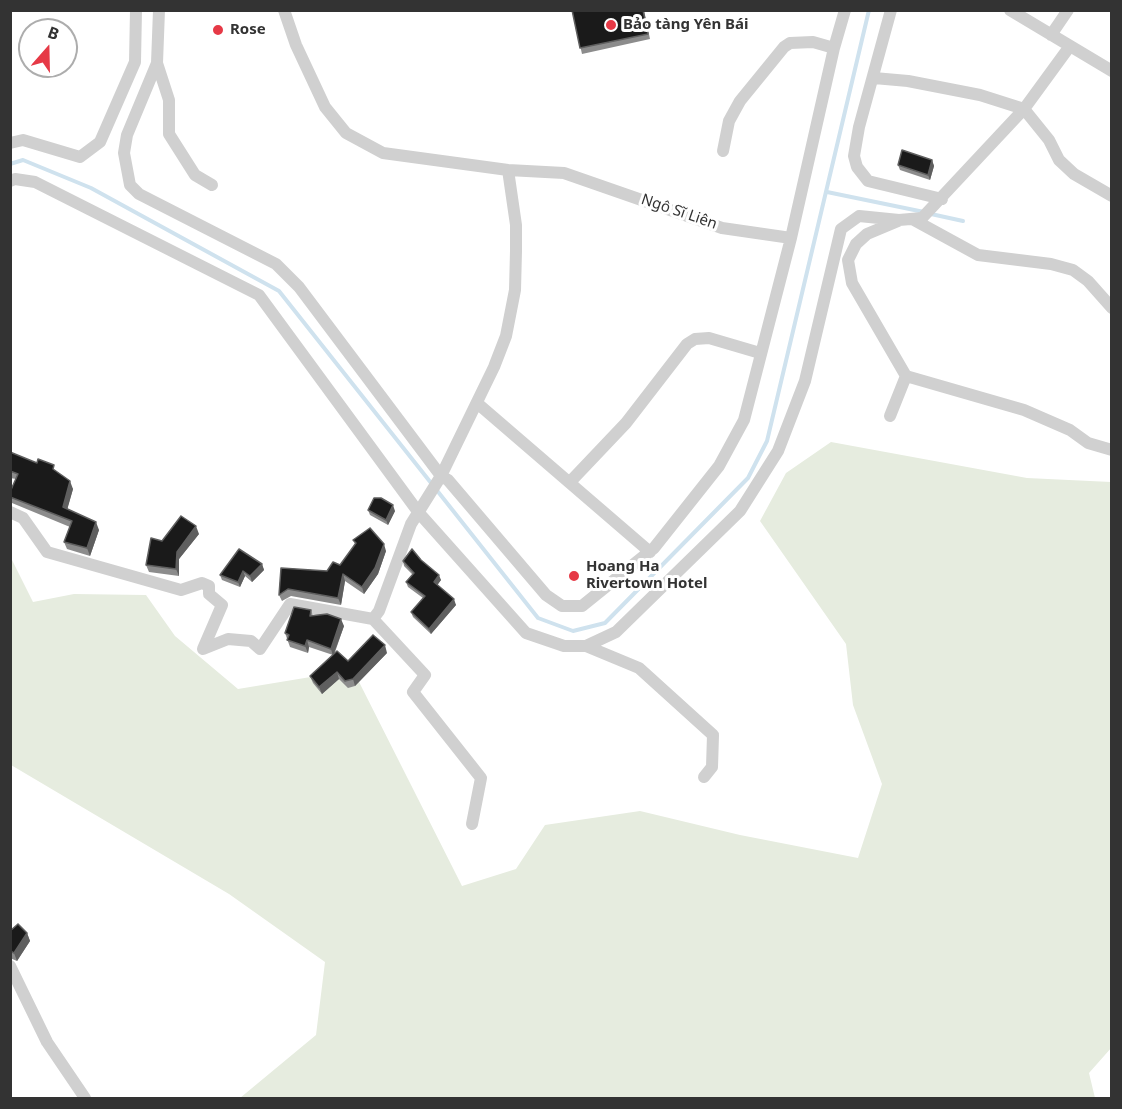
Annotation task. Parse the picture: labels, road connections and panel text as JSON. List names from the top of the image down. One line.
{"streets":{"street":["Ngô Sĩ Liên"]},"places":["Bảo tàng Yên Bái","Rose","Hoang Ha Rivertown Hotel"],"north":"top"}
